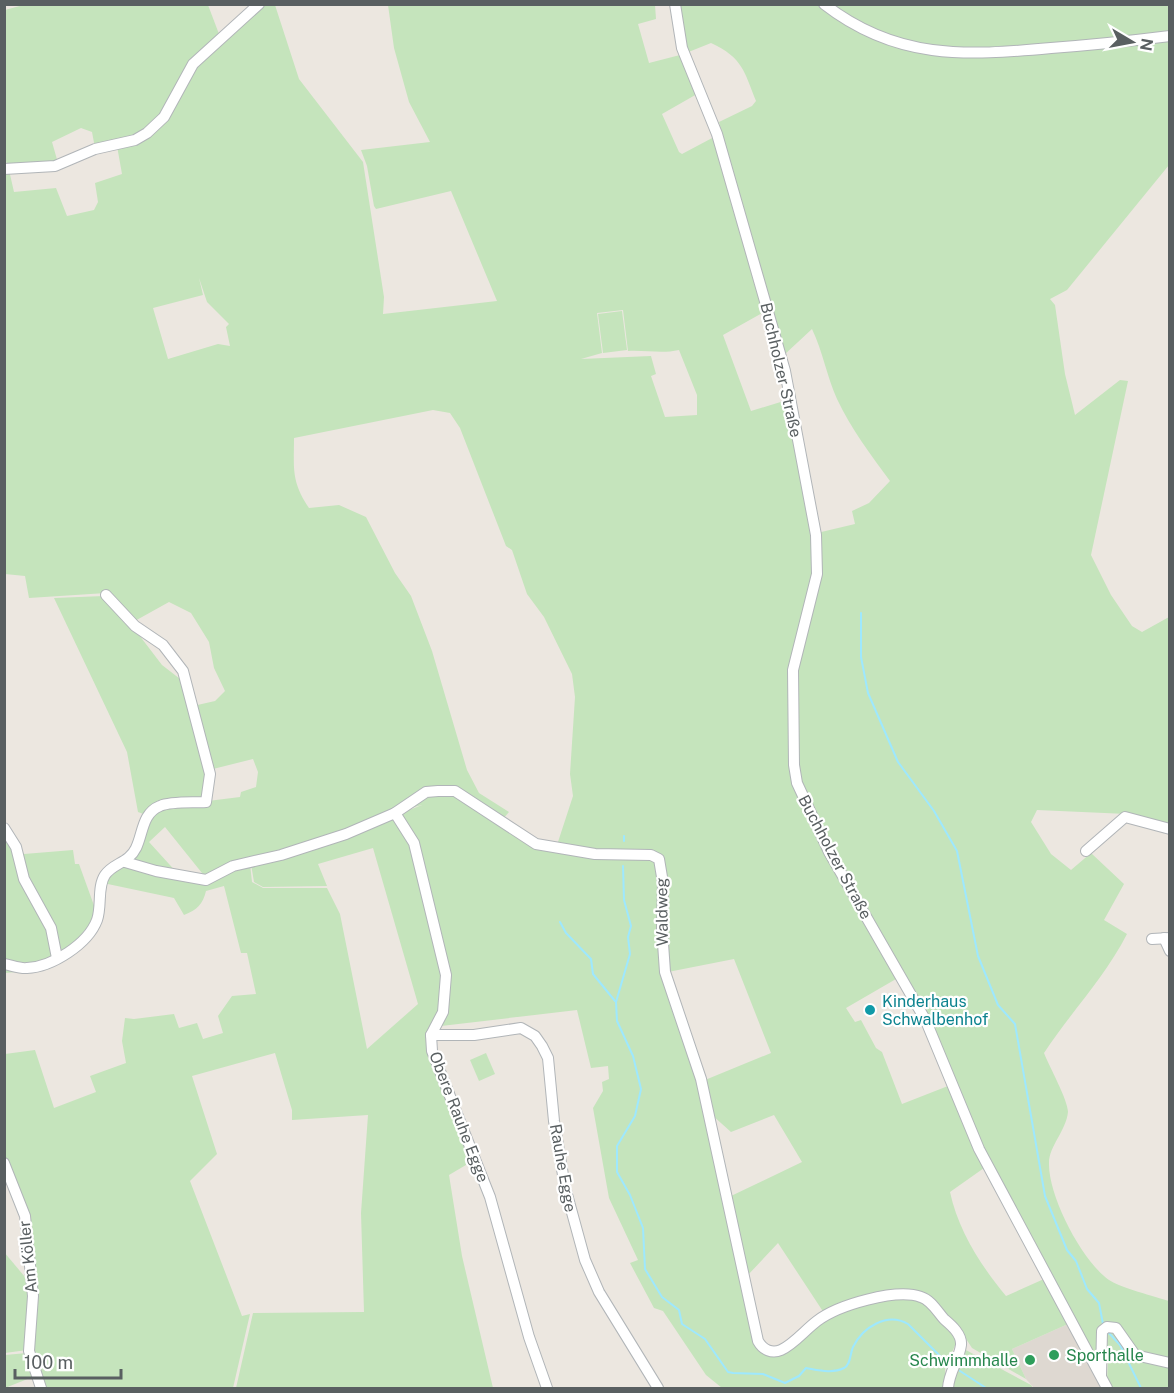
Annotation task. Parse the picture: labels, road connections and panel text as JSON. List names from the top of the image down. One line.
{"streets":{"street":["Buchholzer Straße","Waldweg","Obere Rauhe Egge","Rauhe Egge","Am Köller"]},"crossings":[["Waldweg","Obere Rauhe Egge"],["Obere Rauhe Egge","Rauhe Egge"]],"places":["Kinderhaus Schwalbenhof","Sporthalle","Schwimmhalle"],"scale_bar":"100 m","north":"right"}
